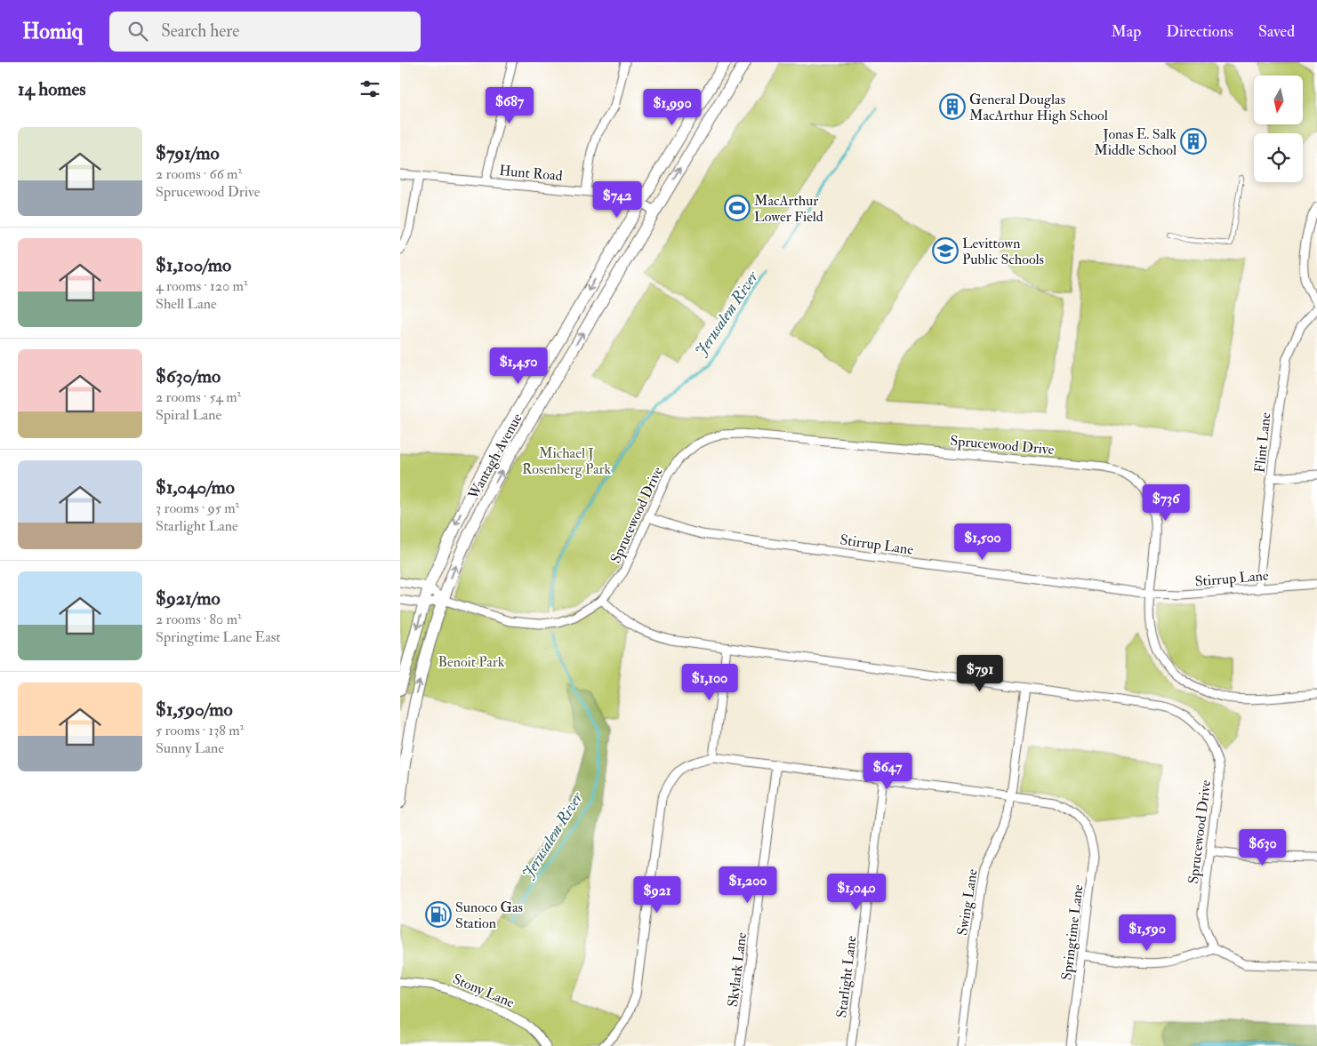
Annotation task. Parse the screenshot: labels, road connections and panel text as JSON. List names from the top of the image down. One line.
{"streets":{"main road":["Wantagh Avenue"],"street":["Hunt Road","Flint Lane","Sprucewood Drive","Stirrup Lane","Swing Lane","Springtime Lane","Skylark Lane","Starlight Lane","Stony Lane"]},"crossings":[["Hunt Road","Wantagh Avenue"],["Flint Lane","Stirrup Lane"],["Sprucewood Drive","Wantagh Avenue"],["Sprucewood Drive","Stirrup Lane"],["Sprucewood Drive","Swing Lane"],["Swing Lane","Springtime Lane"],["Springtime Lane","Skylark Lane"],["Springtime Lane","Starlight Lane"]],"water":["Jerusalem River"],"parks":["Michael J Rosenberg Park","Benoit Park"],"places":{"building":["General Douglas MacArthur High School","Jonas E. Salk Middle School"],"sports":["MacArthur Lower Field"],"school or university":["Levittown Public Schools"],"fuel station":["Sunoco Gas Station"]},"north":"bottom","page":{"header":"Homiq","search":"Search here","nav":["Map","Directions","Saved"],"heading":"14 homes","price":["$687","$1,990","$742","$1,450","$736","$1,500","$791","$1,100","$647","$630","$1,200","$1,040","$921","$1,590"],"list":[{"name":"$791/mo","note":"2 rooms · 66 m² · Sprucewood Drive"},{"name":"$1,100/mo","note":"4 rooms · 120 m² · Shell Lane"},{"name":"$630/mo","note":"2 rooms · 54 m² · Spiral Lane"},{"name":"$1,040/mo","note":"3 rooms · 95 m² · Starlight Lane"},{"name":"$921/mo","note":"2 rooms · 80 m² · Springtime Lane East"},{"name":"$1,590/mo","note":"5 rooms · 138 m² · Sunny Lane"}]}}
